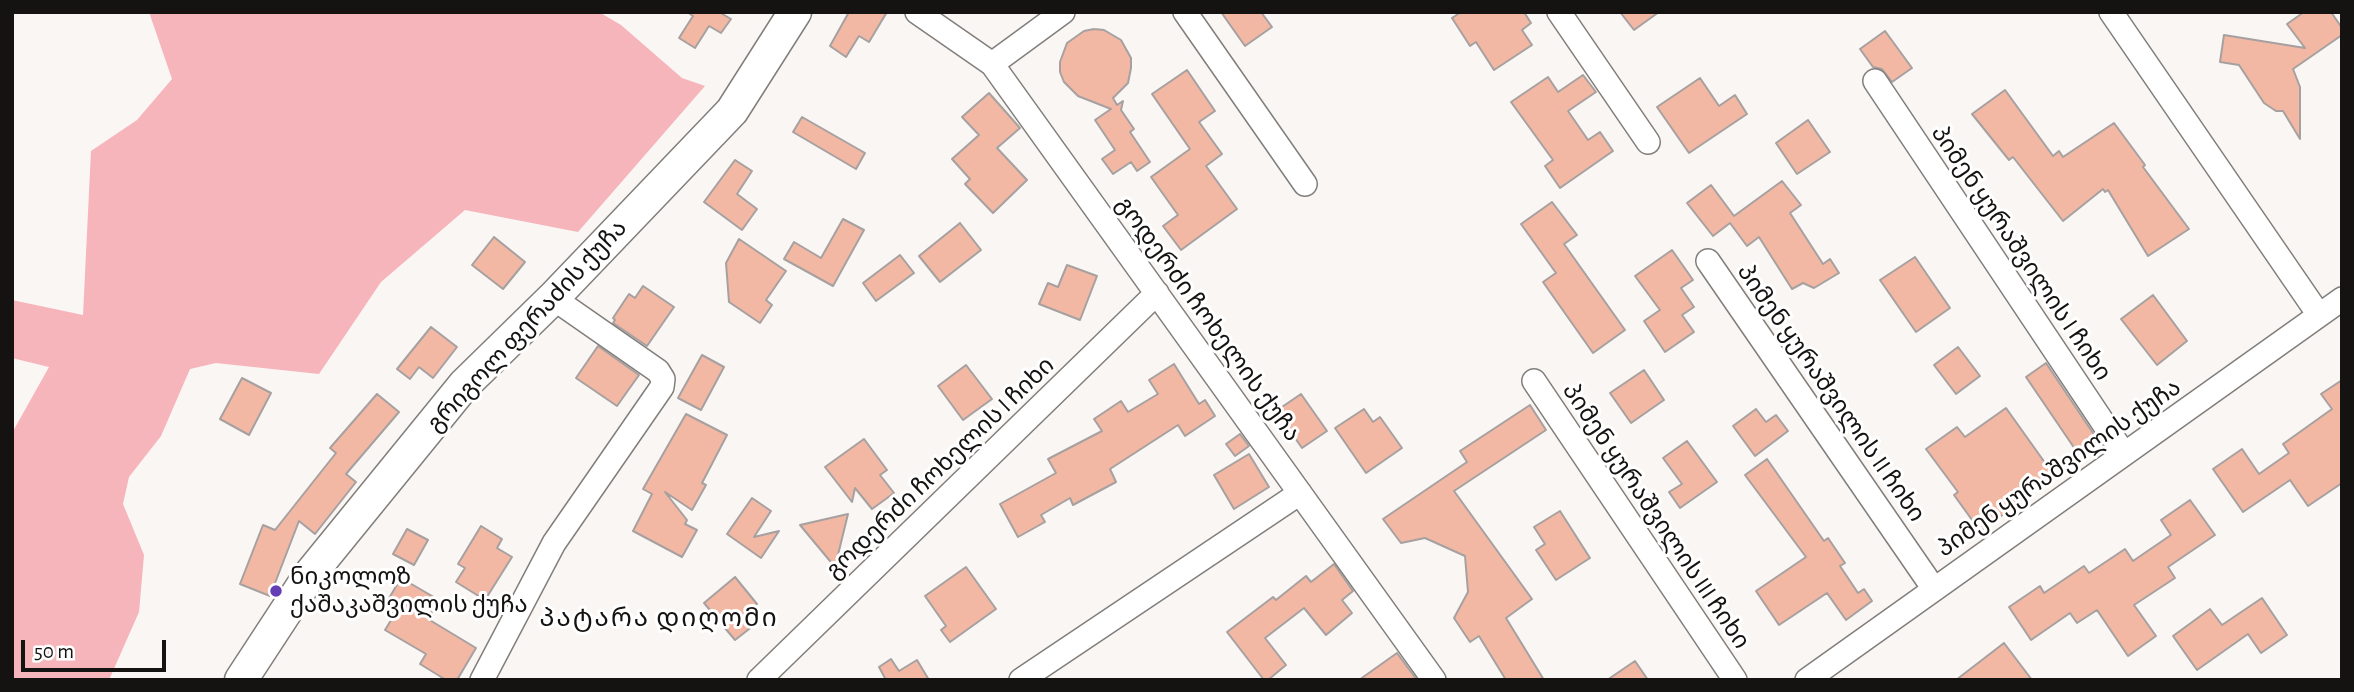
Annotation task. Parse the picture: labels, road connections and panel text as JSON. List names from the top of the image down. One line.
{"streets":{"street":["პიმენ ყურაშვილის I ჩიხი","გოდერძი ჩოხელის ქუჩა","გრიგოლ ფერაძის ქუჩა","პიმენ ყურაშვილის II ჩიხი","გოდერძი ჩოხელის I ჩიხი","პიმენ ყურაშვილის ქუჩა","პიმენ ყურაშვილის III ჩიხი"]},"crossings":[["პიმენ ყურაშვილის I ჩიხი","პიმენ ყურაშვილის ქუჩა"],["გოდერძი ჩოხელის ქუჩა","გოდერძი ჩოხელის I ჩიხი"],["პიმენ ყურაშვილის II ჩიხი","პიმენ ყურაშვილის ქუჩა"]],"districts":["პატარა დიღომი"],"places":["ნიკოლოზ ქაშაკაშვილის ქუჩა"],"scale_bar":"50 m"}
